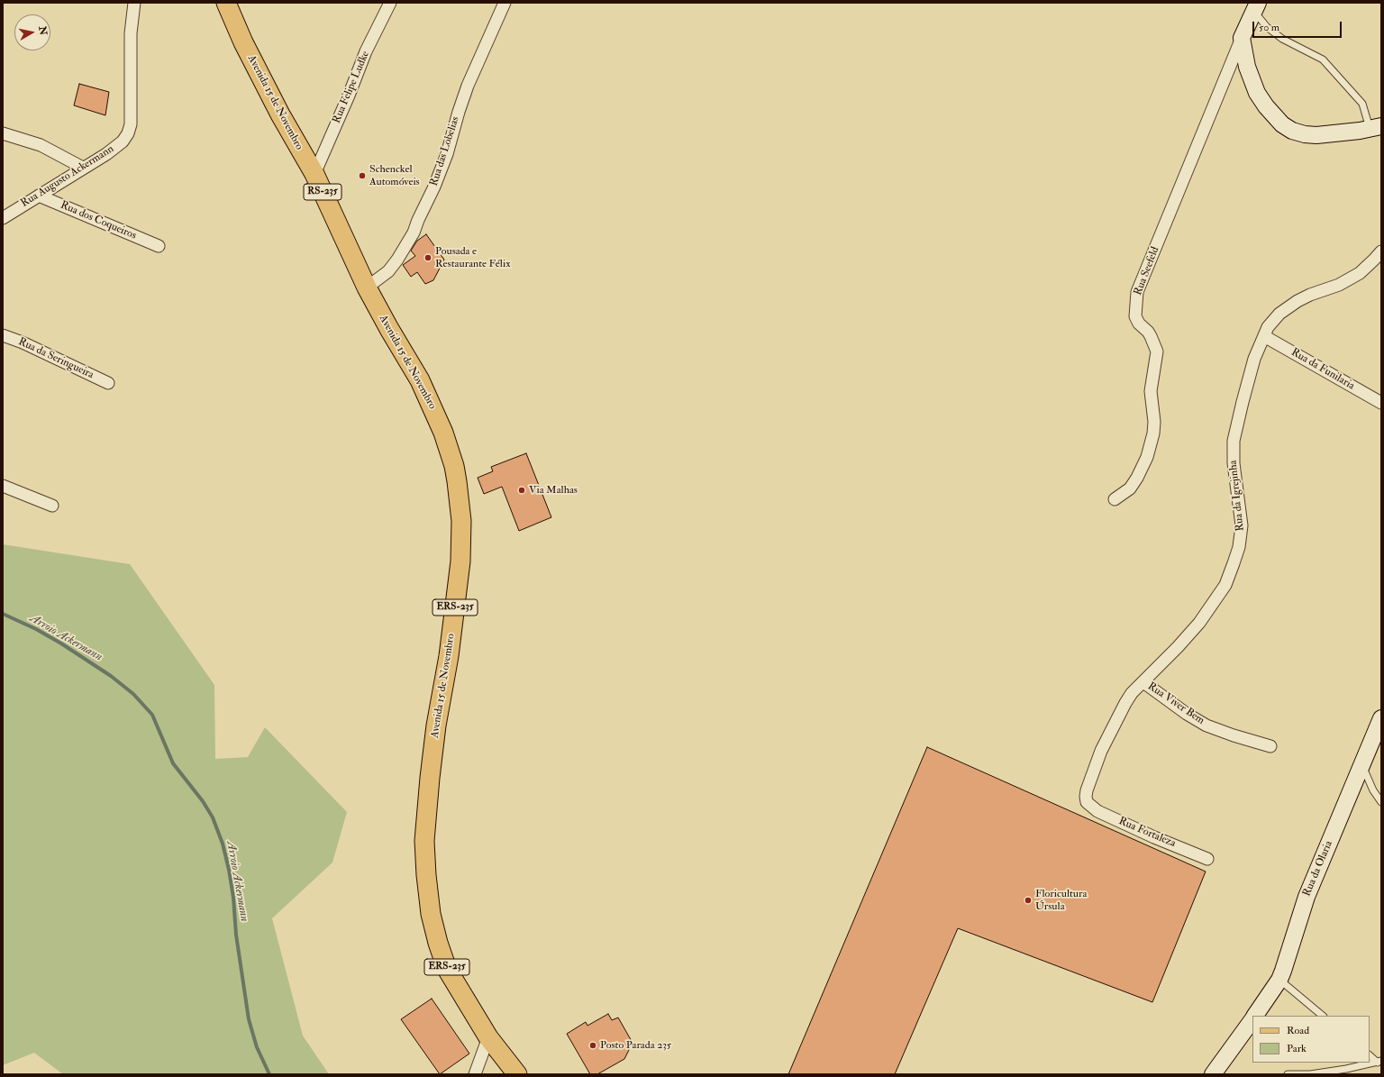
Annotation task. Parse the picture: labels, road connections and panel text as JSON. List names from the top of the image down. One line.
{"streets":{"main road":["Avenida 15 de Novembro","RS-235","ERS-235"],"street":["Rua Felipe Ludke","Rua das Lobelias","Rua Augusto Ackermann","Rua dos Coqueiros","Rua Seefeld","Rua da Seringueira","Rua da Funilaria","Rua da Igrejinha","Rua Viver Bem","Rua Fortaleza","Rua da Olaria"]},"crossings":[["Rua Felipe Ludke","Avenida 15 de Novembro"],["Avenida 15 de Novembro","Rua das Lobelias"],["Rua Augusto Ackermann","Rua dos Coqueiros"],["Rua da Funilaria","Rua da Igrejinha"],["Rua da Igrejinha","Rua Viver Bem"],["Rua da Igrejinha","Rua Fortaleza"]],"water":["Arroio Ackermann"],"places":["Schenckel Automóveis","Pousada e Restaurante Félix","Via Malhas","Floricultura Úrsula","Posto Parada 235"],"legend":["Road","Park"],"scale_bar":"50 m","north":"right"}
